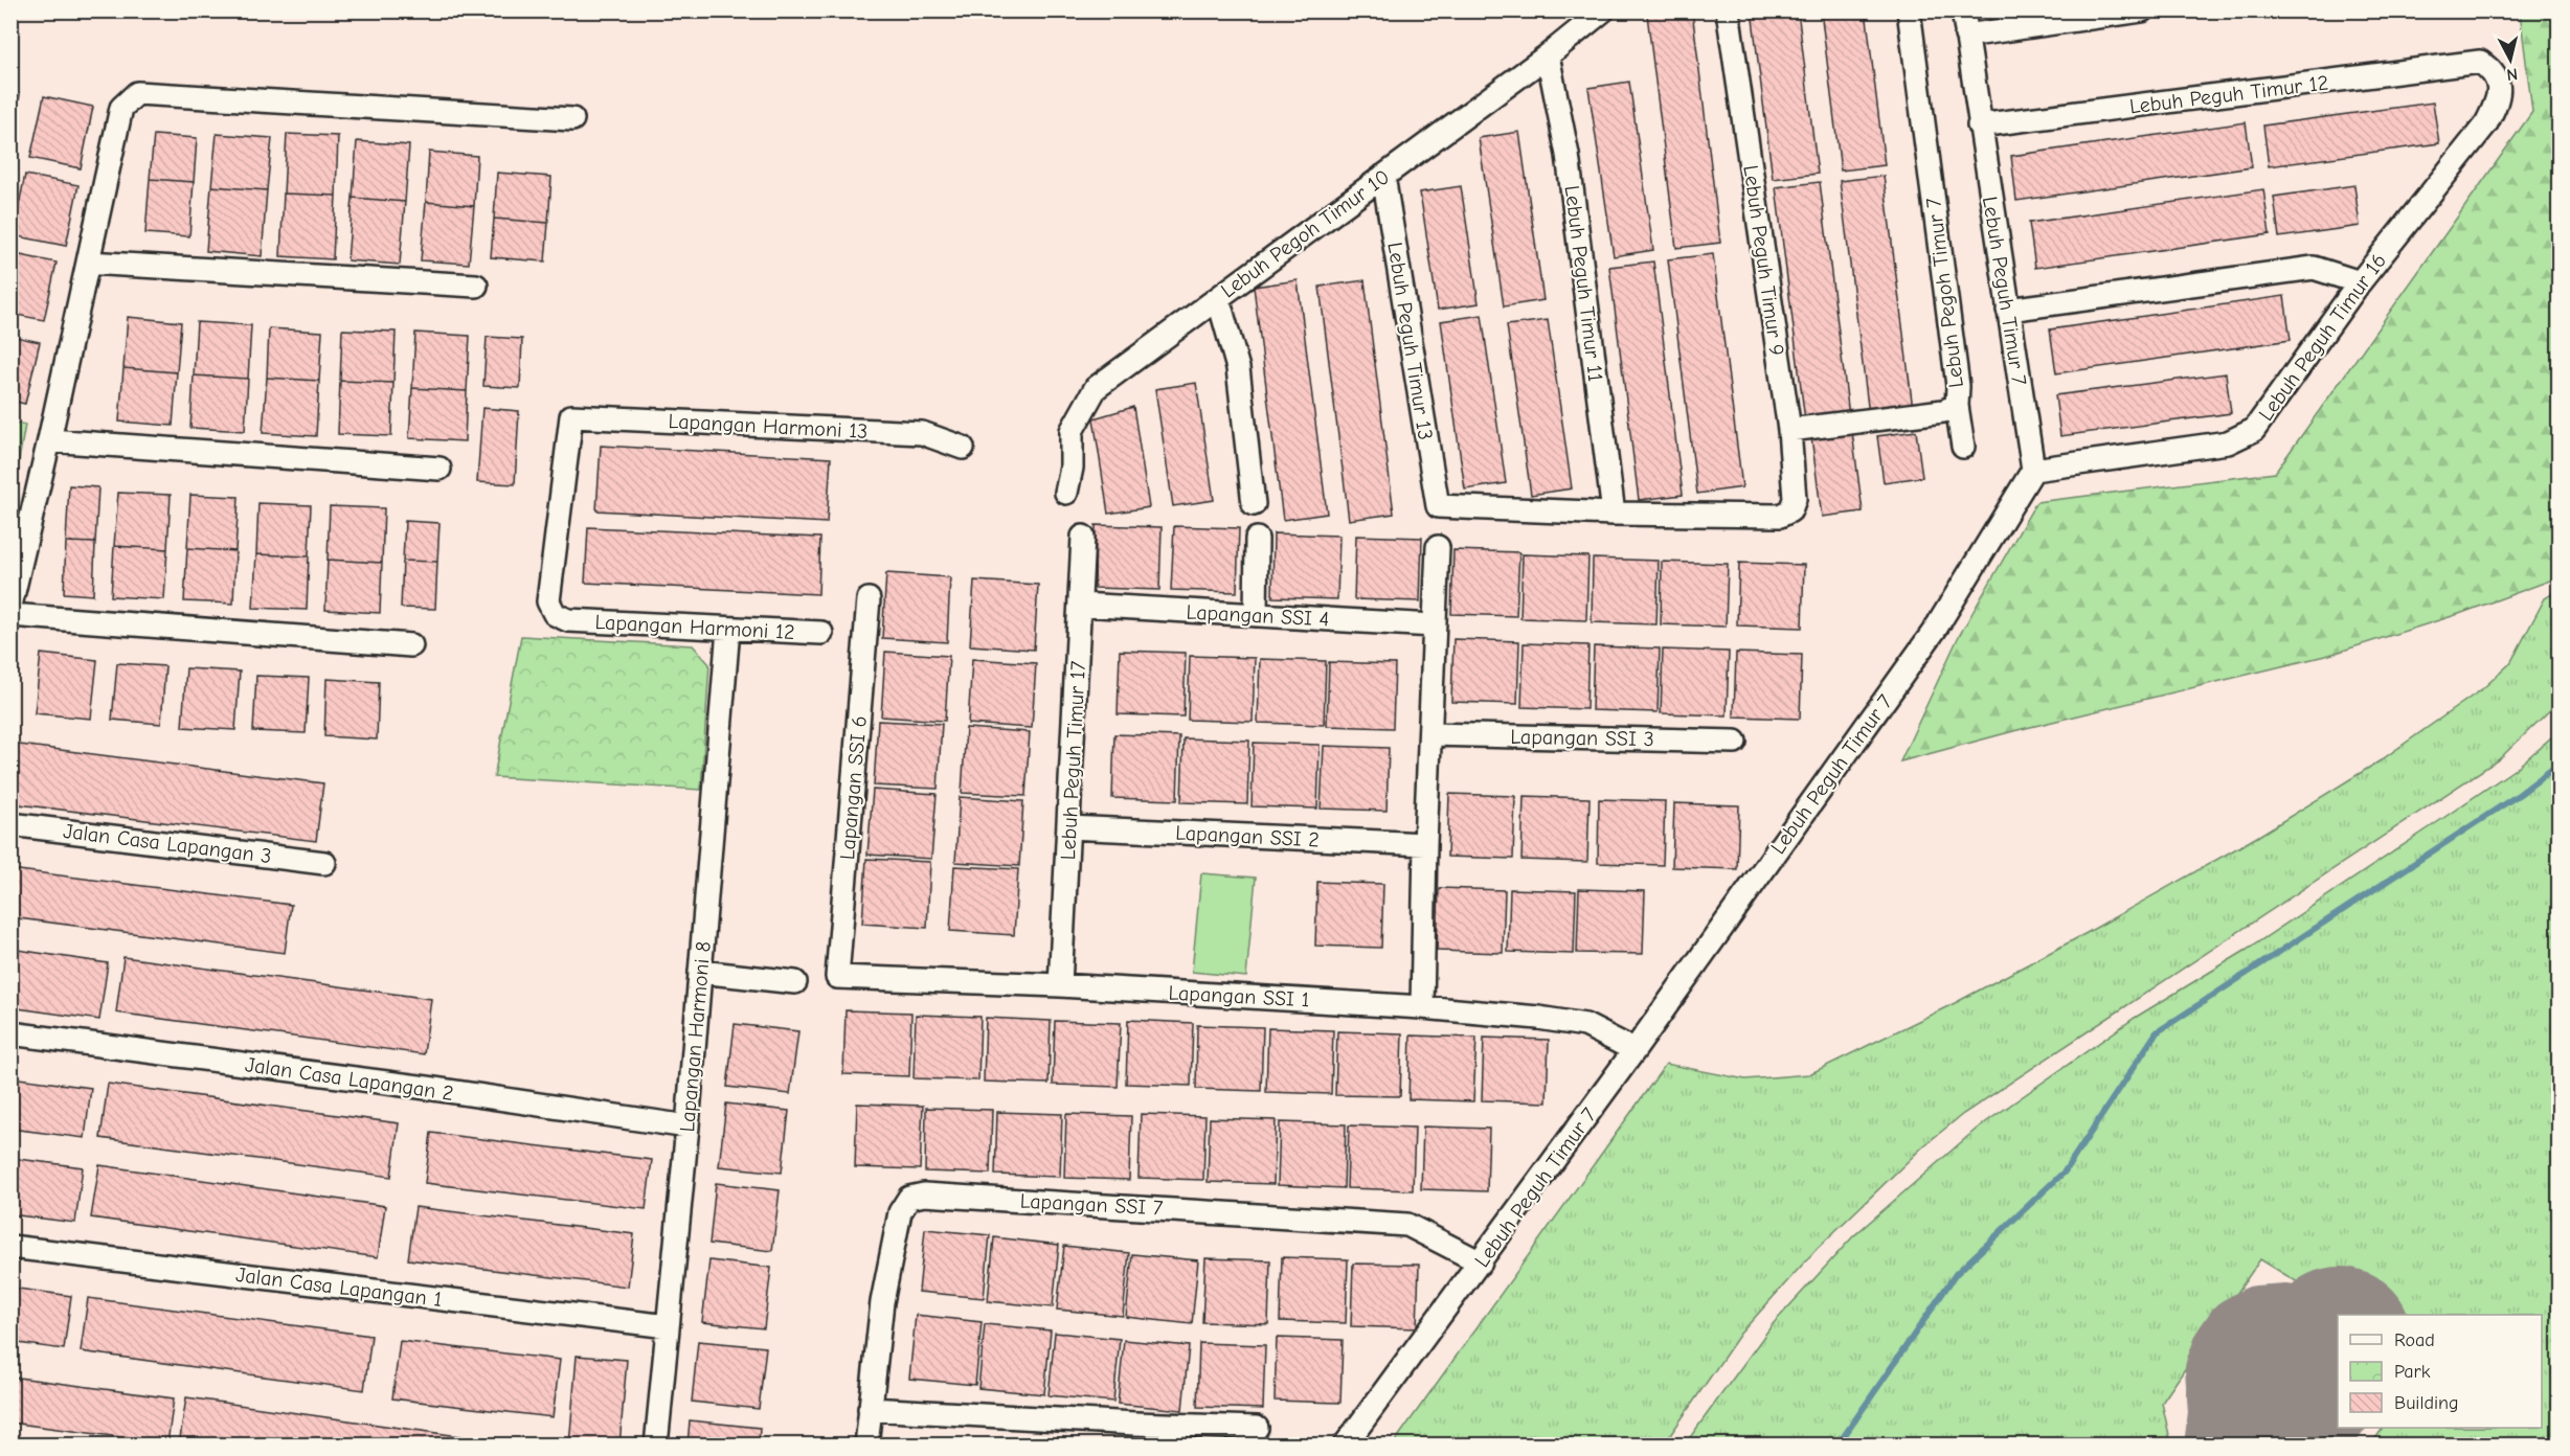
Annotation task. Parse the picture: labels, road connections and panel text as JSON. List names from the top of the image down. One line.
{"streets":{"street":["Lebuh Peguh Timur 12","Lebuh Pegoh Timur 10","Lebuh Peguh Timur 9","Lebuh Peguh Timur 11","Lebuh Peguh Timur 7","Lebuh Pegoh Timur 7","Lebuh Peguh Timur 16","Lebuh Peguh Timur 13","Lapangan Harmoni 13","Lapangan SSI 4","Lapangan Harmoni 12","Lapangan SSI 3","Lebuh Peguh Timur 17","Lapangan SSI 6","Lapangan SSI 2","Jalan Casa Lapangan 3","Lapangan SSI 1","Lapangan Harmoni 8","Jalan Casa Lapangan 2","Lapangan SSI 7","Jalan Casa Lapangan 1"]},"crossings":[["Lebuh Peguh Timur 12","Lebuh Peguh Timur 7"],["Lebuh Peguh Timur 12","Lebuh Peguh Timur 16"],["Lebuh Pegoh Timur 10","Lebuh Peguh Timur 11"],["Lebuh Pegoh Timur 10","Lebuh Peguh Timur 13"],["Lebuh Peguh Timur 9","Lebuh Peguh Timur 11"],["Lebuh Peguh Timur 9","Lebuh Pegoh Timur 7"],["Lebuh Peguh Timur 9","Lebuh Peguh Timur 13"],["Lebuh Peguh Timur 11","Lebuh Peguh Timur 13"],["Lebuh Peguh Timur 7","Lebuh Peguh Timur 16"],["Lebuh Peguh Timur 7","Lapangan SSI 1"],["Lebuh Peguh Timur 7","Lapangan SSI 7"],["Lapangan Harmoni 13","Lapangan Harmoni 12"],["Lapangan SSI 4","Lebuh Peguh Timur 17"],["Lapangan Harmoni 12","Lapangan Harmoni 8"],["Lebuh Peguh Timur 17","Lapangan SSI 2"],["Lebuh Peguh Timur 17","Lapangan SSI 1"],["Lapangan SSI 6","Lapangan SSI 1"],["Lapangan Harmoni 8","Jalan Casa Lapangan 2"],["Lapangan Harmoni 8","Jalan Casa Lapangan 1"]],"legend":["Road","Park","Building"],"north":"bottom"}
